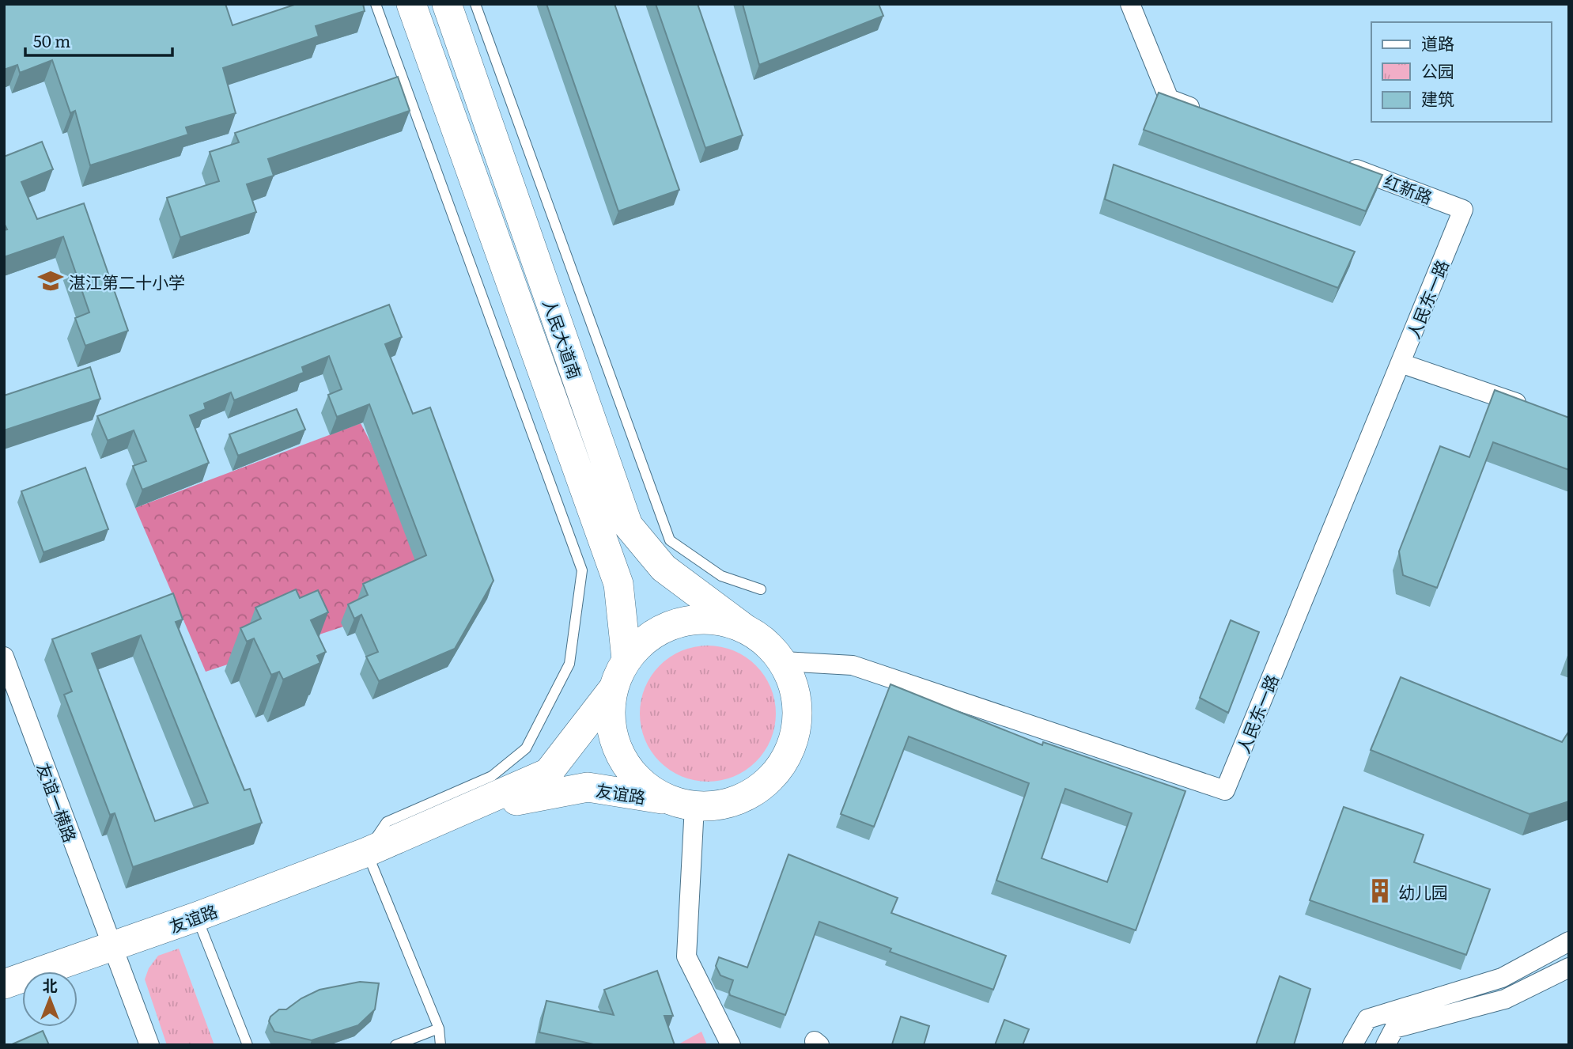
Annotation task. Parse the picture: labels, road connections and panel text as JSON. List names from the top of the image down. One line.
{"streets":{"main road":["人民大道南","友谊路"],"street":["红新路","人民东一路","友谊一横路"]},"crossings":[["红新路","人民东一路"],["人民东一路","人民大道南"],["人民东一路","友谊路"],["人民大道南","友谊路"],["友谊路","友谊一横路"]],"places":{"school or university":["湛江第二十小学"],"building":["幼儿园"]},"legend":["道路","公园","建筑"],"scale_bar":"50 m","north":"top"}
